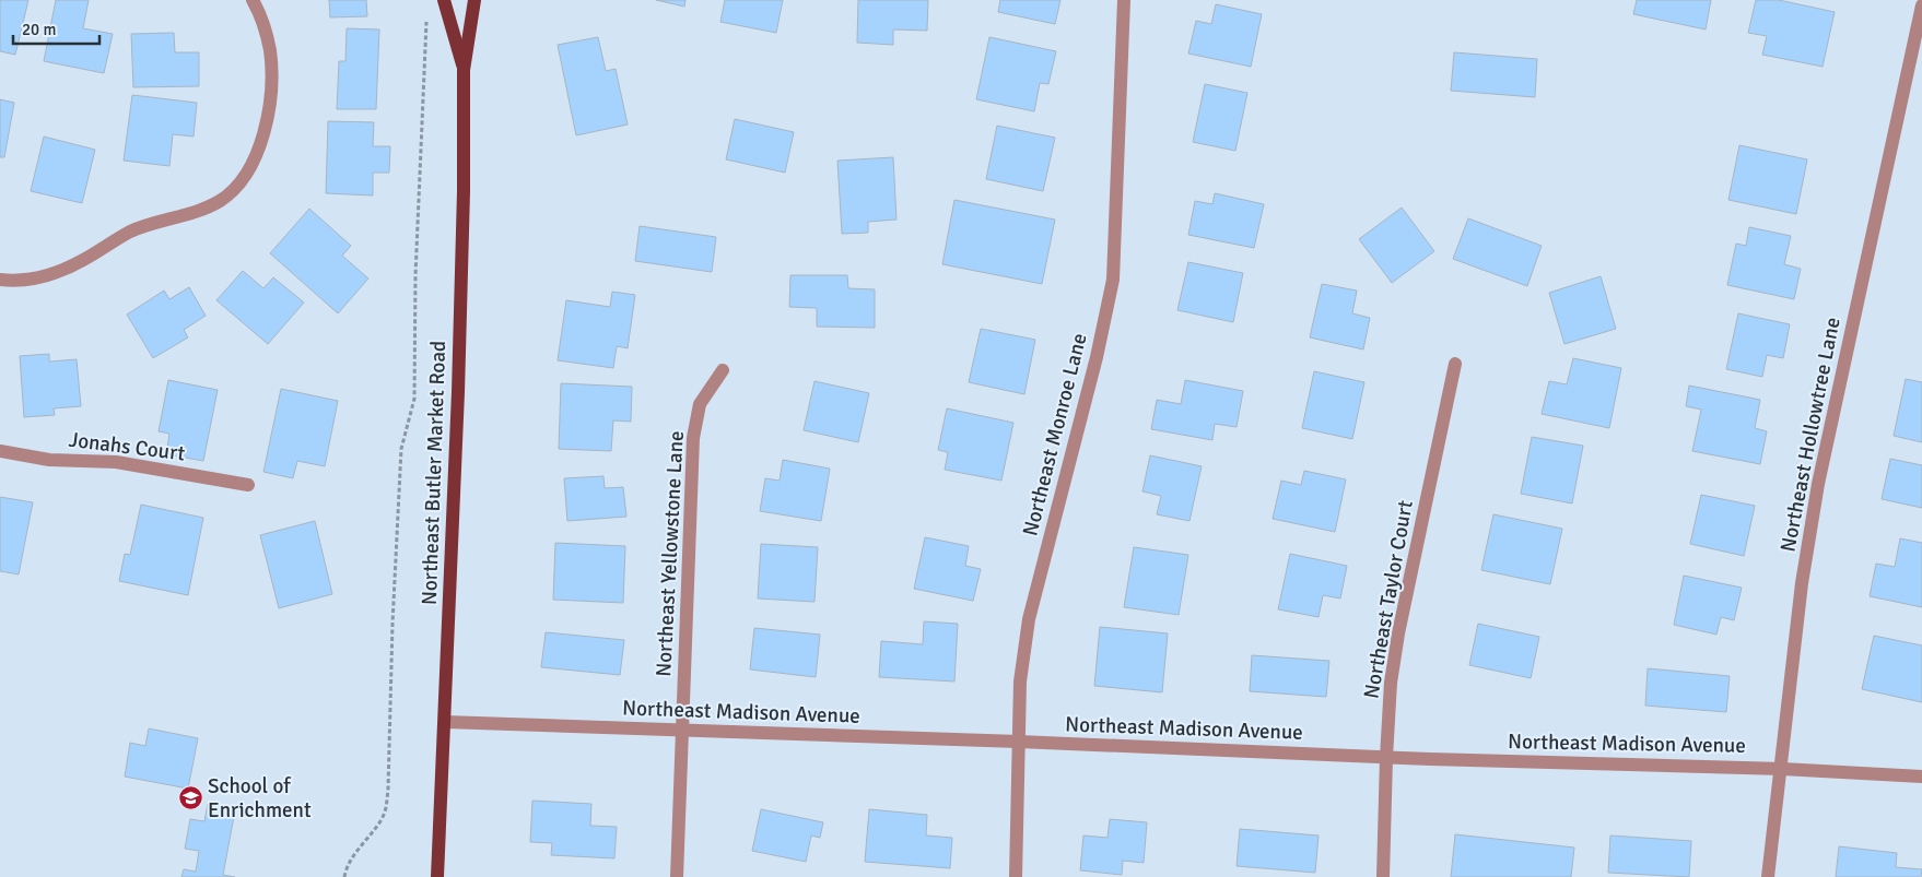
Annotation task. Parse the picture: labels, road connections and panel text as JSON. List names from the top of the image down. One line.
{"streets":{"main road":["Northeast Butler Market Road"],"street":["Northeast Monroe Lane","Northeast Hollowtree Lane","Jonahs Court","Northeast Yellowstone Lane","Northeast Taylor Court","Northeast Madison Avenue"]},"crossings":[["Northeast Monroe Lane","Northeast Madison Avenue"],["Northeast Hollowtree Lane","Northeast Madison Avenue"],["Northeast Butler Market Road","Northeast Madison Avenue"],["Northeast Yellowstone Lane","Northeast Madison Avenue"],["Northeast Taylor Court","Northeast Madison Avenue"]],"places":{"school or university":["School of Enrichment"]},"scale_bar":"20 m"}
